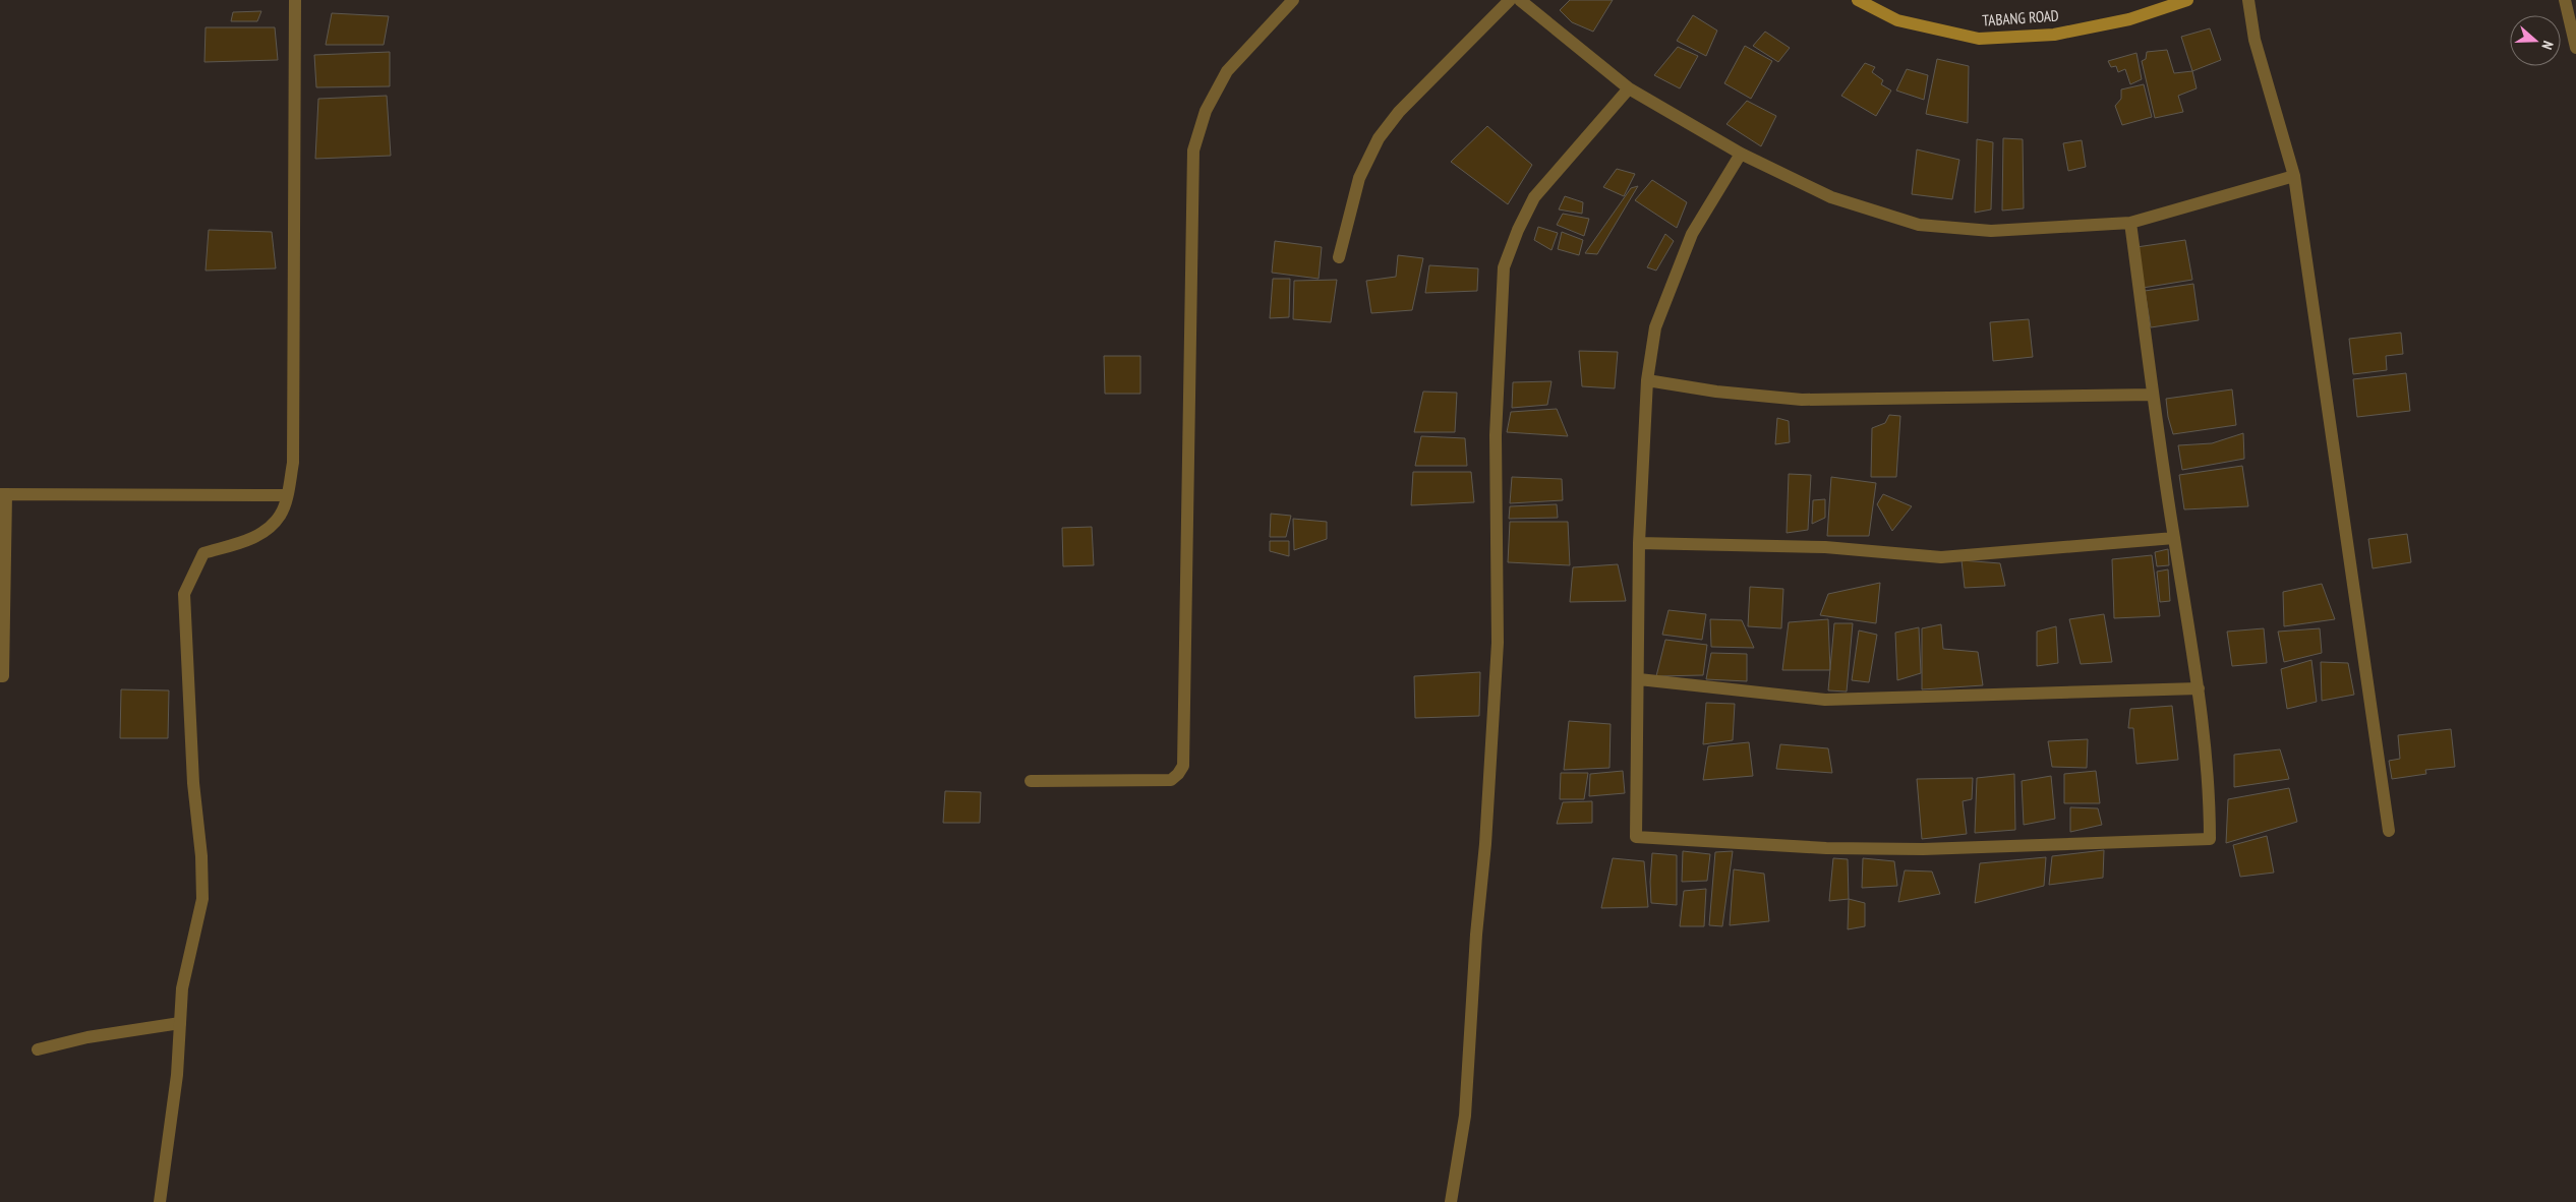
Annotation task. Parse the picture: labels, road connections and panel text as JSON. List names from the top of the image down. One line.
{"streets":{"main road":["TABANG ROAD"]},"north":"right"}
